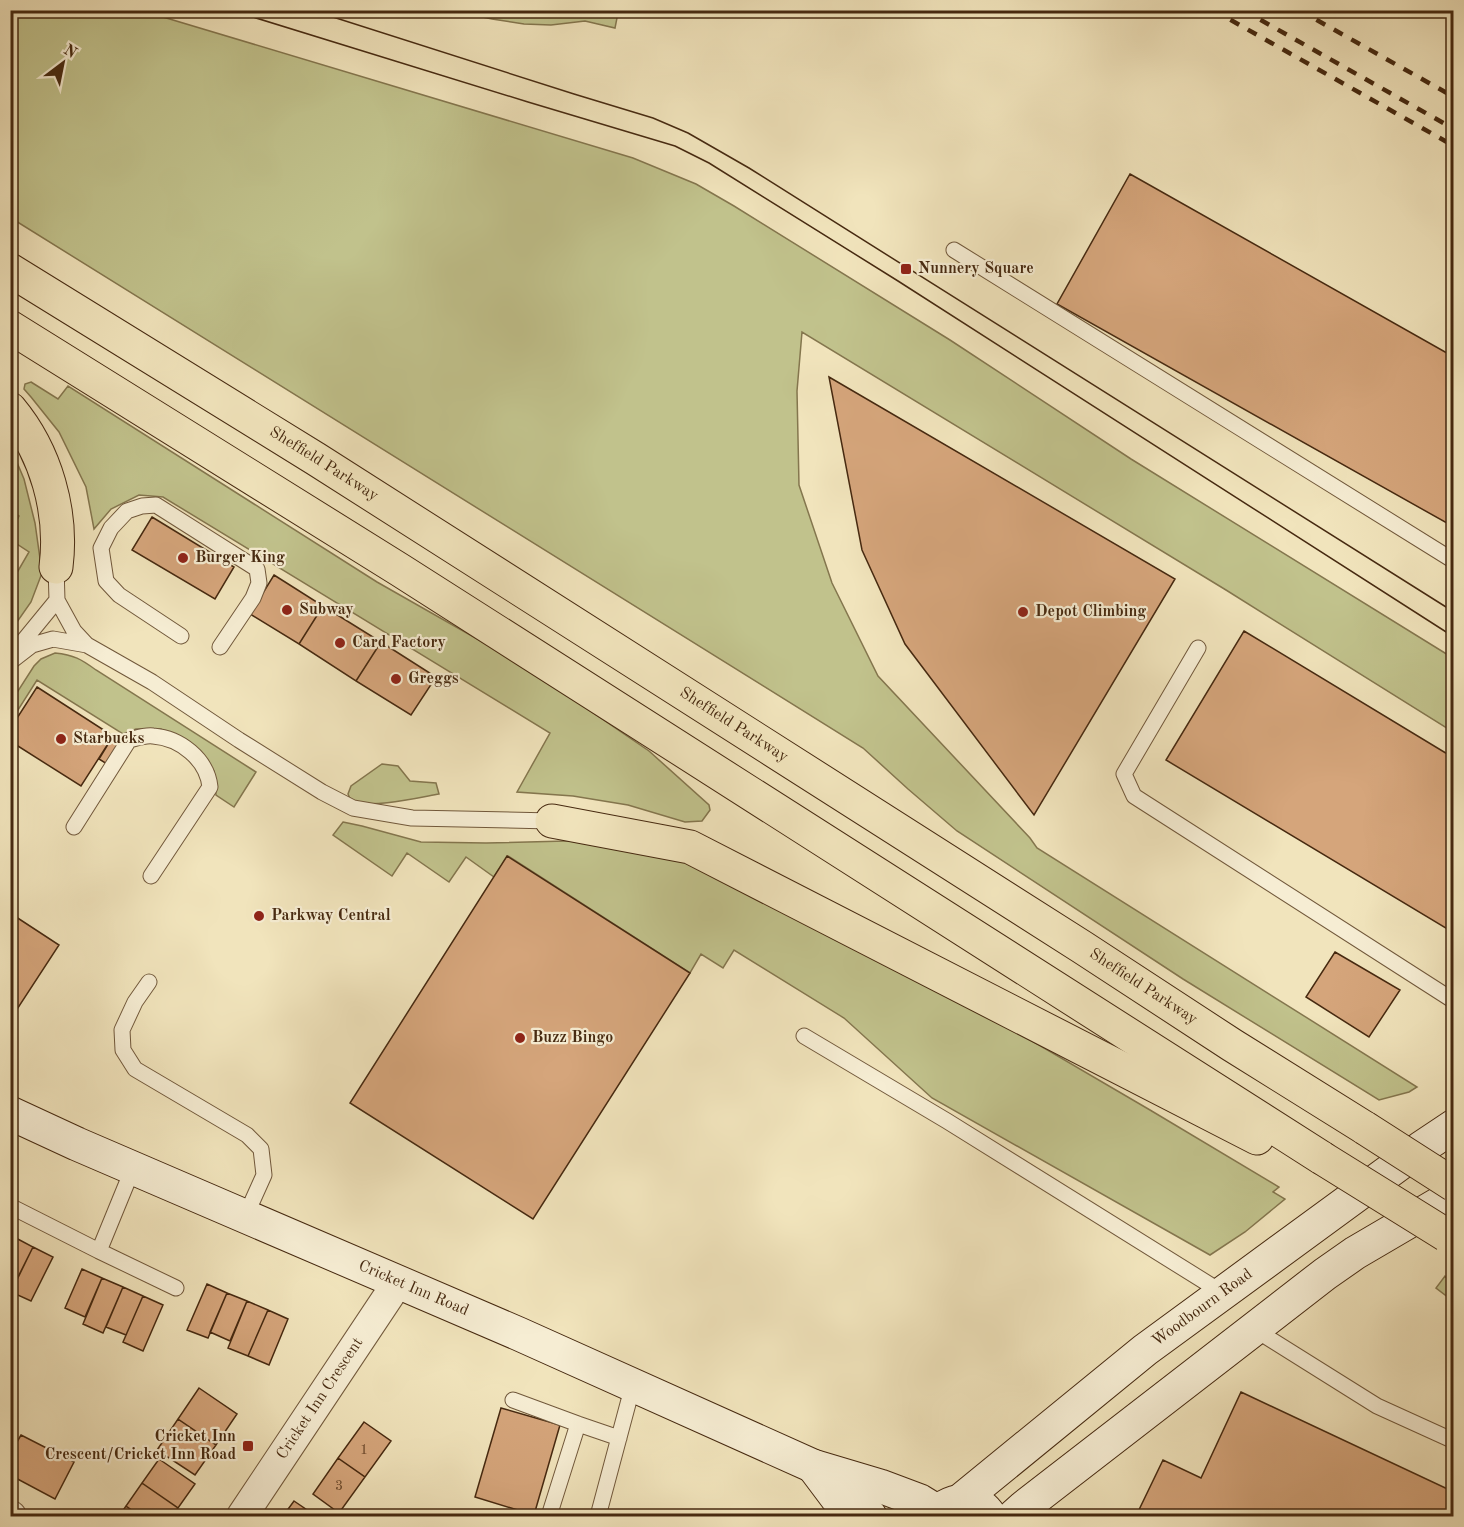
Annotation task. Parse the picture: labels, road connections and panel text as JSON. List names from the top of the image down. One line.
{"streets":{"highway":["Sheffield Parkway"],"street":["Cricket Inn Road","Woodbourn Road","Cricket Inn Crescent"]},"crossings":[["Cricket Inn Road","Woodbourn Road"],["Cricket Inn Road","Cricket Inn Crescent"]],"places":{"transit":["Nunnery Square","Cricket Inn Crescent/Cricket Inn Road"],"other":["Burger King","Subway","Depot Climbing","Card Factory","Greggs","Starbucks","Parkway Central","Buzz Bingo"]},"house_numbers":["1","3"],"north":"top right"}
